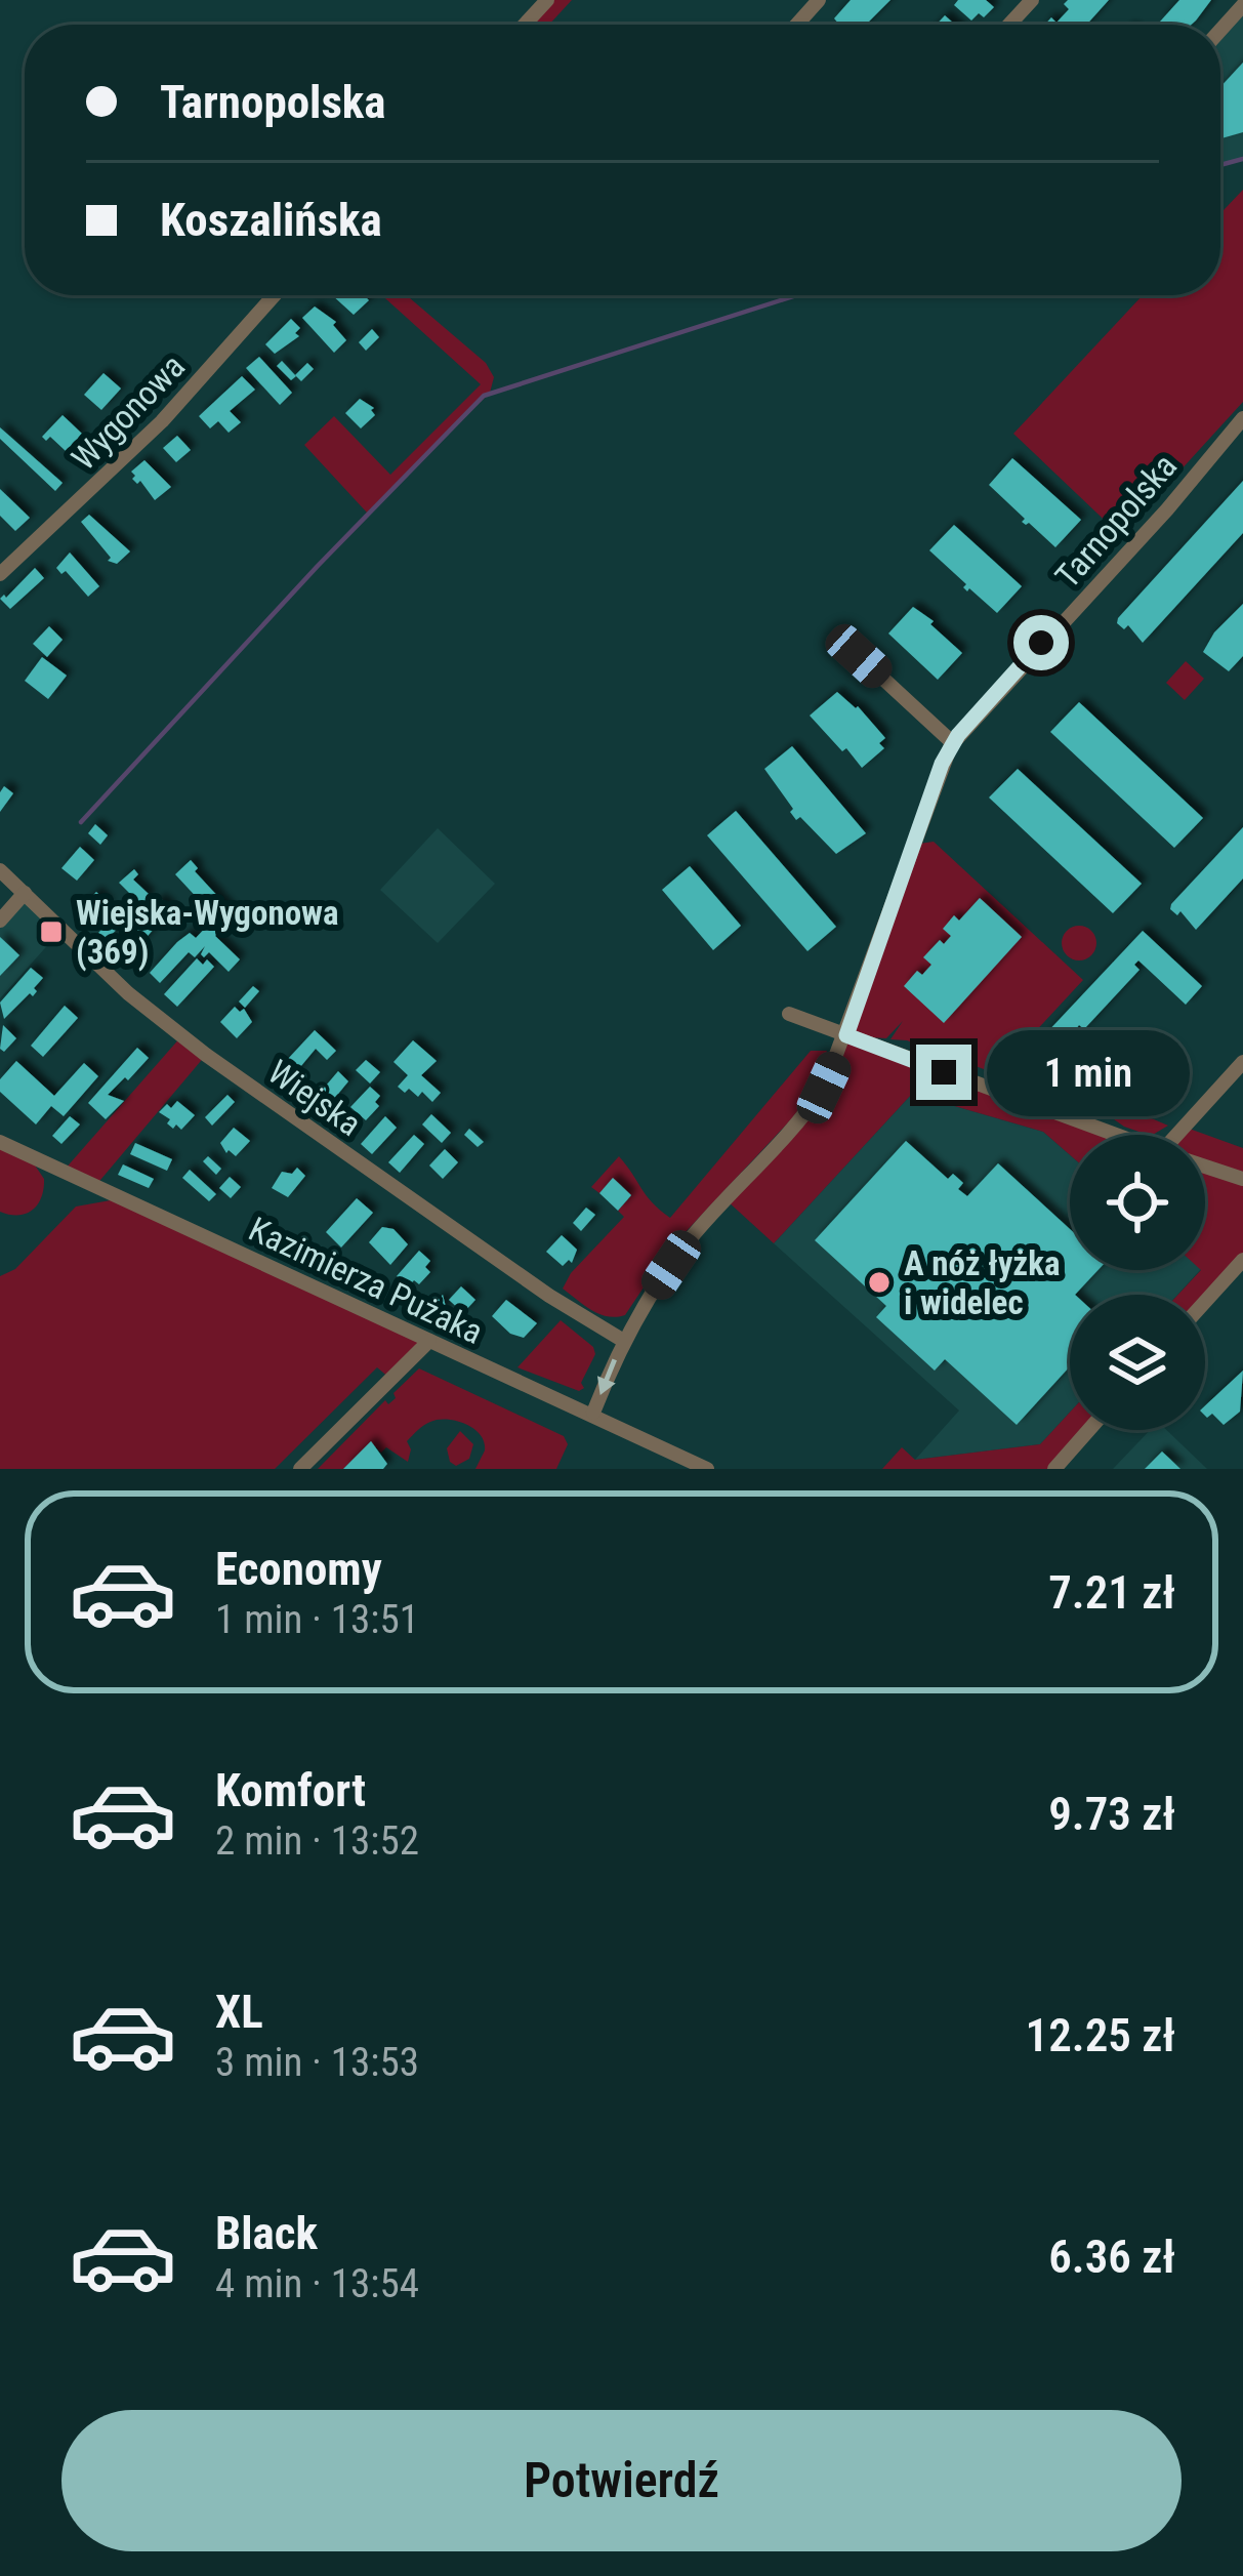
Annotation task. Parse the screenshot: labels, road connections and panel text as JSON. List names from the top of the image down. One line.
{"streets":{"street":["Wygonowa","Tarnopolska","Wiejska","Kazimierza Pużaka"]},"crossings":[["Tarnopolska","Wiejska"],["Tarnopolska","Kazimierza Pużaka"]],"places":{"transit":["Wiejska-Wygonowa (369)"],"other":["A nóż łyżka i widelec"]},"page":{"banner":["Tarnopolska","Koszalińska"],"bubble":"1 min","list":[{"name":"Economy","note":"1 min · 13:51","value":"7.21 zł"},{"name":"Komfort","note":"2 min · 13:52","value":"9.73 zł"},{"name":"XL","note":"3 min · 13:53","value":"12.25 zł"},{"name":"Black","note":"4 min · 13:54","value":"6.36 zł"}],"buttons":"Potwierdź"}}
